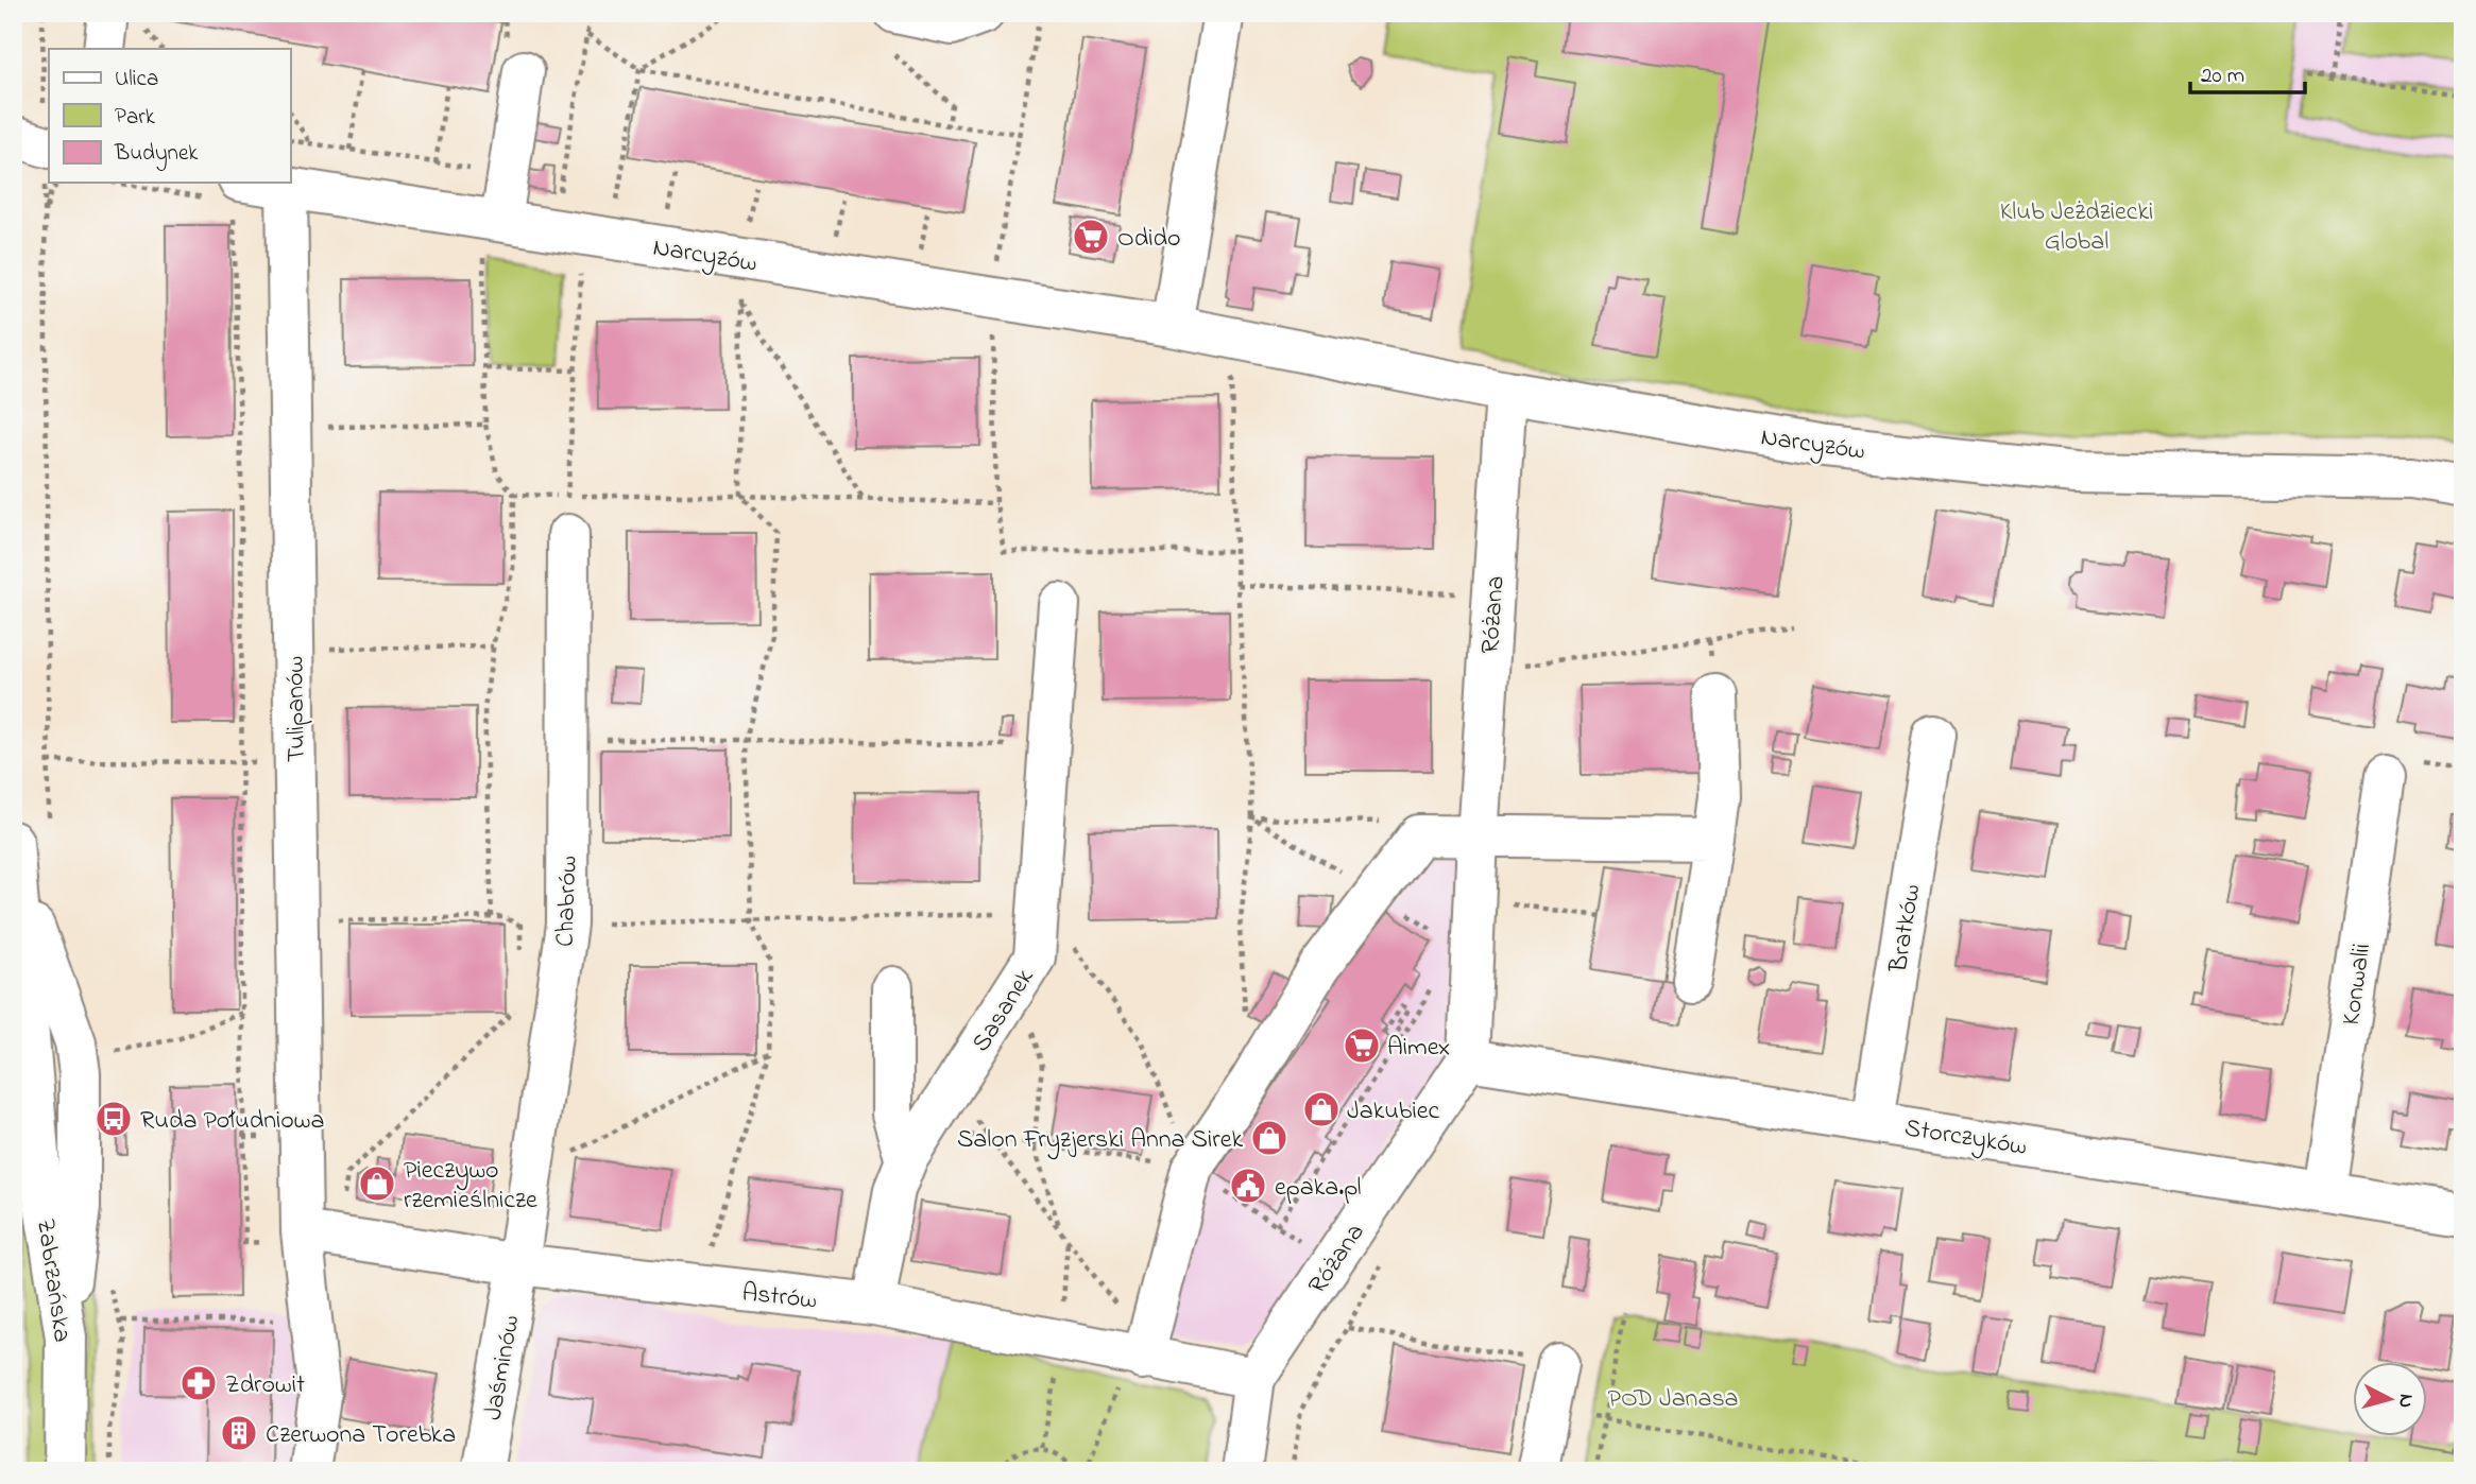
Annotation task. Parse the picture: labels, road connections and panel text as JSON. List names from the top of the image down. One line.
{"streets":{"street":["Narcyzów","Różana","Tulipanów","Chabrów","Bratków","Konwalii","Sasanek","Storczyków","Zabrzańska","Astrów","Jaśminów"]},"crossings":[["Narcyzów","Różana"],["Narcyzów","Tulipanów"],["Różana","Storczyków"],["Różana","Astrów"],["Tulipanów","Astrów"],["Chabrów","Astrów"],["Chabrów","Jaśminów"],["Bratków","Storczyków"],["Konwalii","Storczyków"],["Sasanek","Astrów"],["Astrów","Jaśminów"]],"parks":["Klub Jeżdziecki Global","POD Janasa"],"places":{"supermarket":["Odido","Aimex"],"shop":["Jakubiec","Salon Fryzjerski Anna Sirek","Pieczywo rzemieślnicze"],"bus stop":["Ruda Południowa"],"public building":["epaka.pl"],"pharmacy":["Zdrowit"],"building":["Czerwona Torebka"]},"legend":["Ulica","Park","Budynek"],"scale_bar":"20 m","north":"right"}
